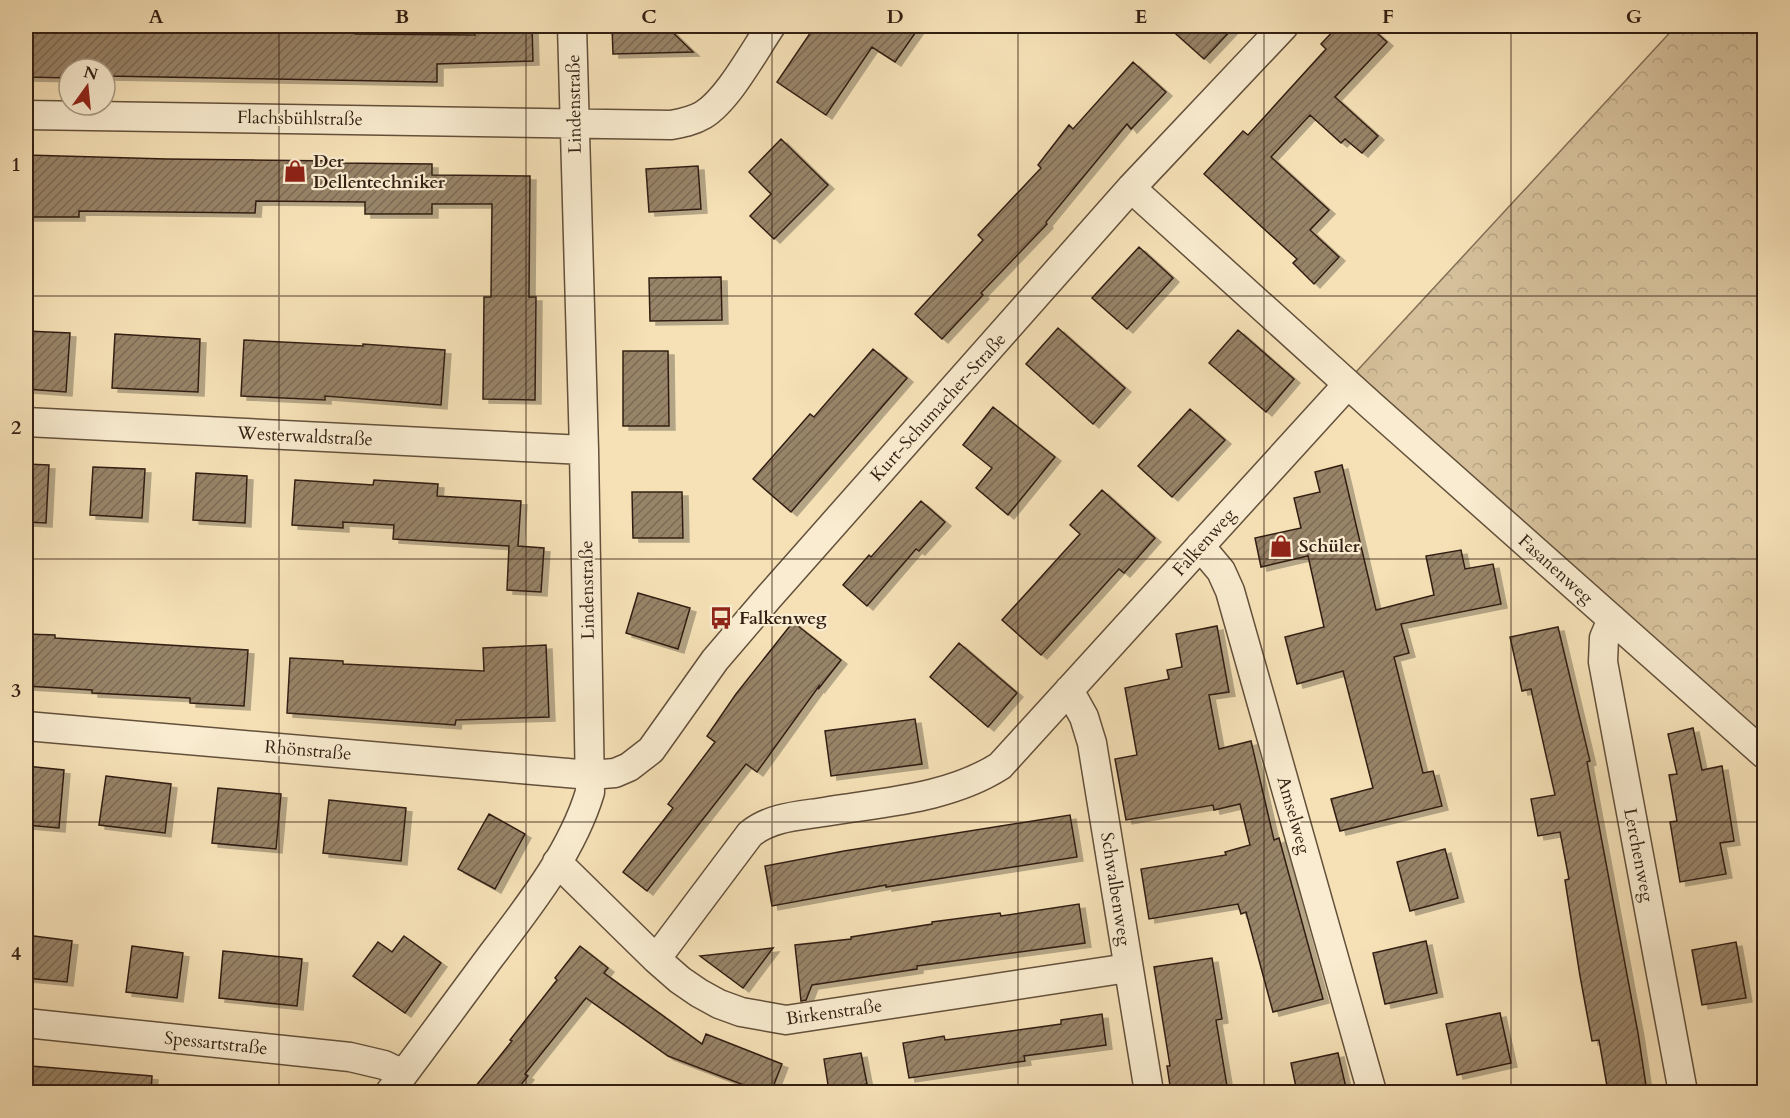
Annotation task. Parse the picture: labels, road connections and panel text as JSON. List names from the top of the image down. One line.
{"streets":{"street":["Lindenstraße","Flachsbühlstraße","Kurt-Schumacher-Straße","Westerwaldstraße","Falkenweg","Fasanenweg","Rhönstraße","Amselweg","Lerchenweg","Schwalbenweg","Birkenstraße","Spessartstraße"]},"crossings":[["Lindenstraße","Flachsbühlstraße"],["Lindenstraße","Kurt-Schumacher-Straße"],["Lindenstraße","Westerwaldstraße"],["Lindenstraße","Rhönstraße"],["Lindenstraße","Birkenstraße"],["Lindenstraße","Spessartstraße"],["Kurt-Schumacher-Straße","Rhönstraße"],["Falkenweg","Fasanenweg"],["Falkenweg","Amselweg"],["Falkenweg","Schwalbenweg"],["Falkenweg","Birkenstraße"],["Fasanenweg","Lerchenweg"],["Schwalbenweg","Birkenstraße"]],"places":{"shop":["Der Dellentechniker","Schüler"],"bus stop":["Falkenweg"]},"north":"top","grid":{"columns":["A","B","C","D","E","F","G"],"rows":["1","2","3","4"]}}
